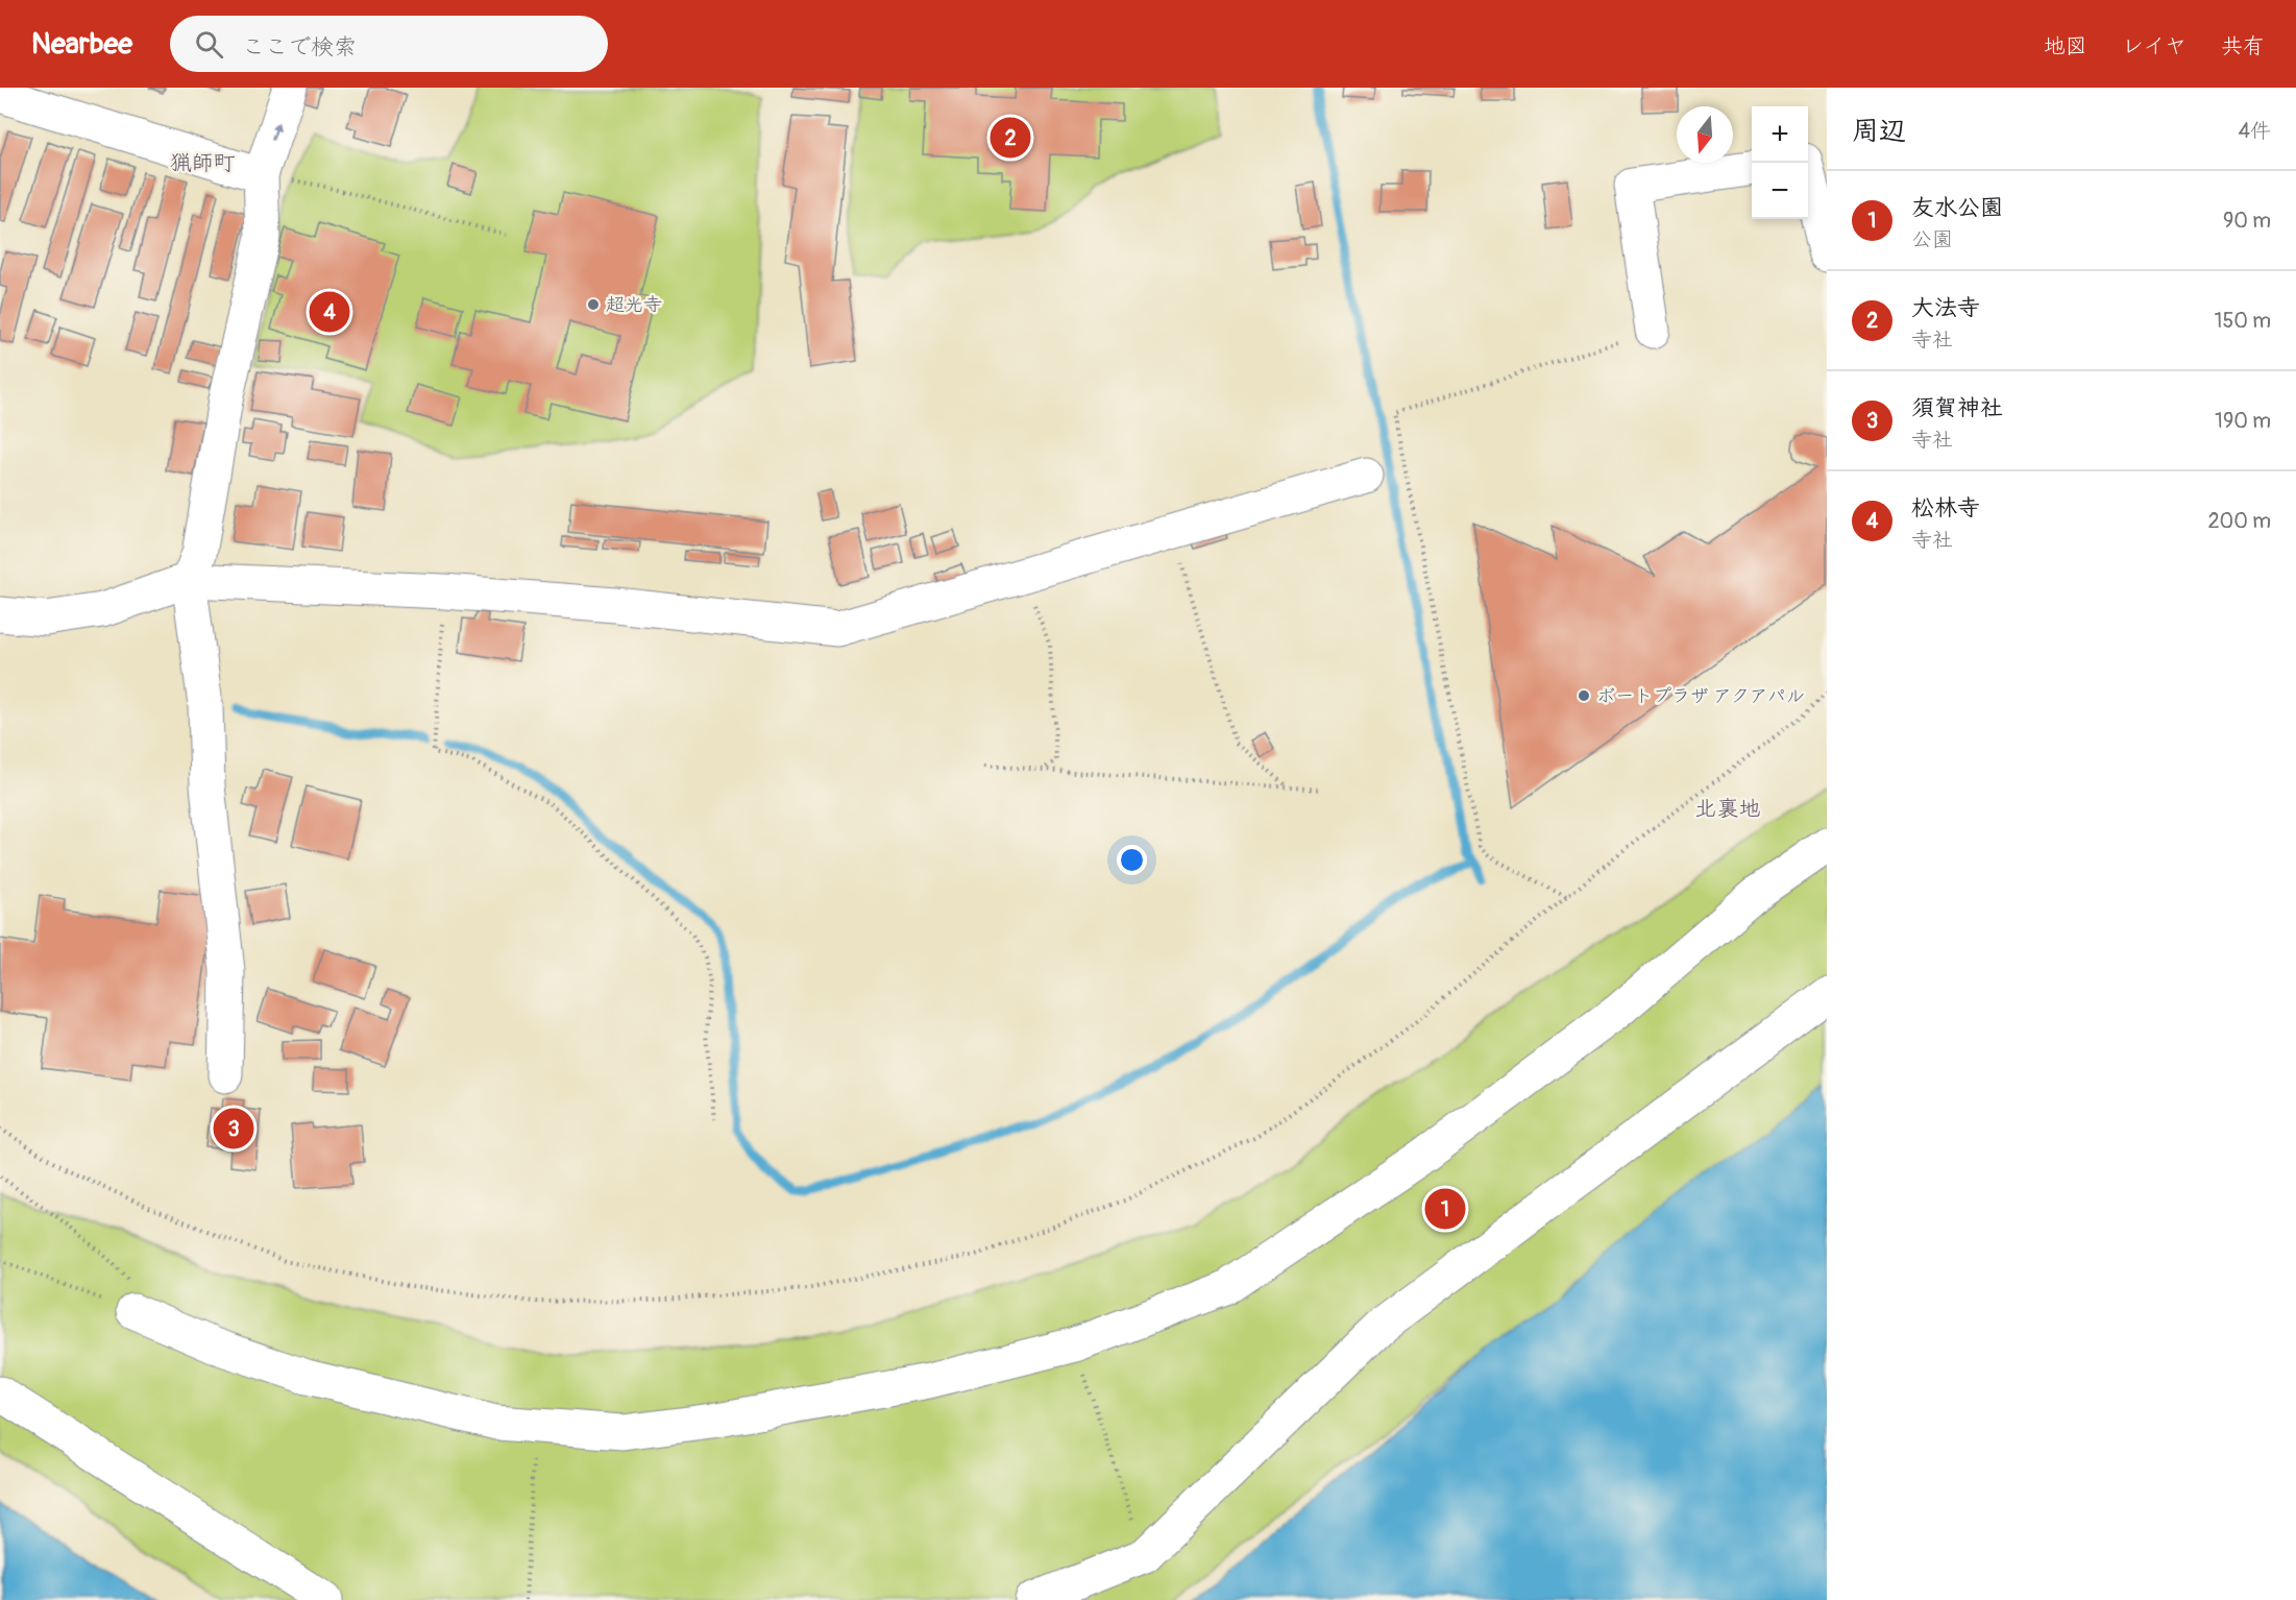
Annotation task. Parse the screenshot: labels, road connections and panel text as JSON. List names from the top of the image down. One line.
{"districts":["猟師町","北裏地"],"places":["超光寺","ボートプラザ アクアパル"],"north":"bottom","page":{"header":"Nearbee","search":"ここで検索","nav":["地図","レイヤ","共有"],"heading":["周辺","4件"],"map_buttons":["+","−"],"pins":["2","4","3","1"],"list":[{"mark":"1","name":"友水公園","note":"公園","value":"90 m"},{"mark":"2","name":"大法寺","note":"寺社","value":"150 m"},{"mark":"3","name":"須賀神社","note":"寺社","value":"190 m"},{"mark":"4","name":"松林寺","note":"寺社","value":"200 m"}]}}
